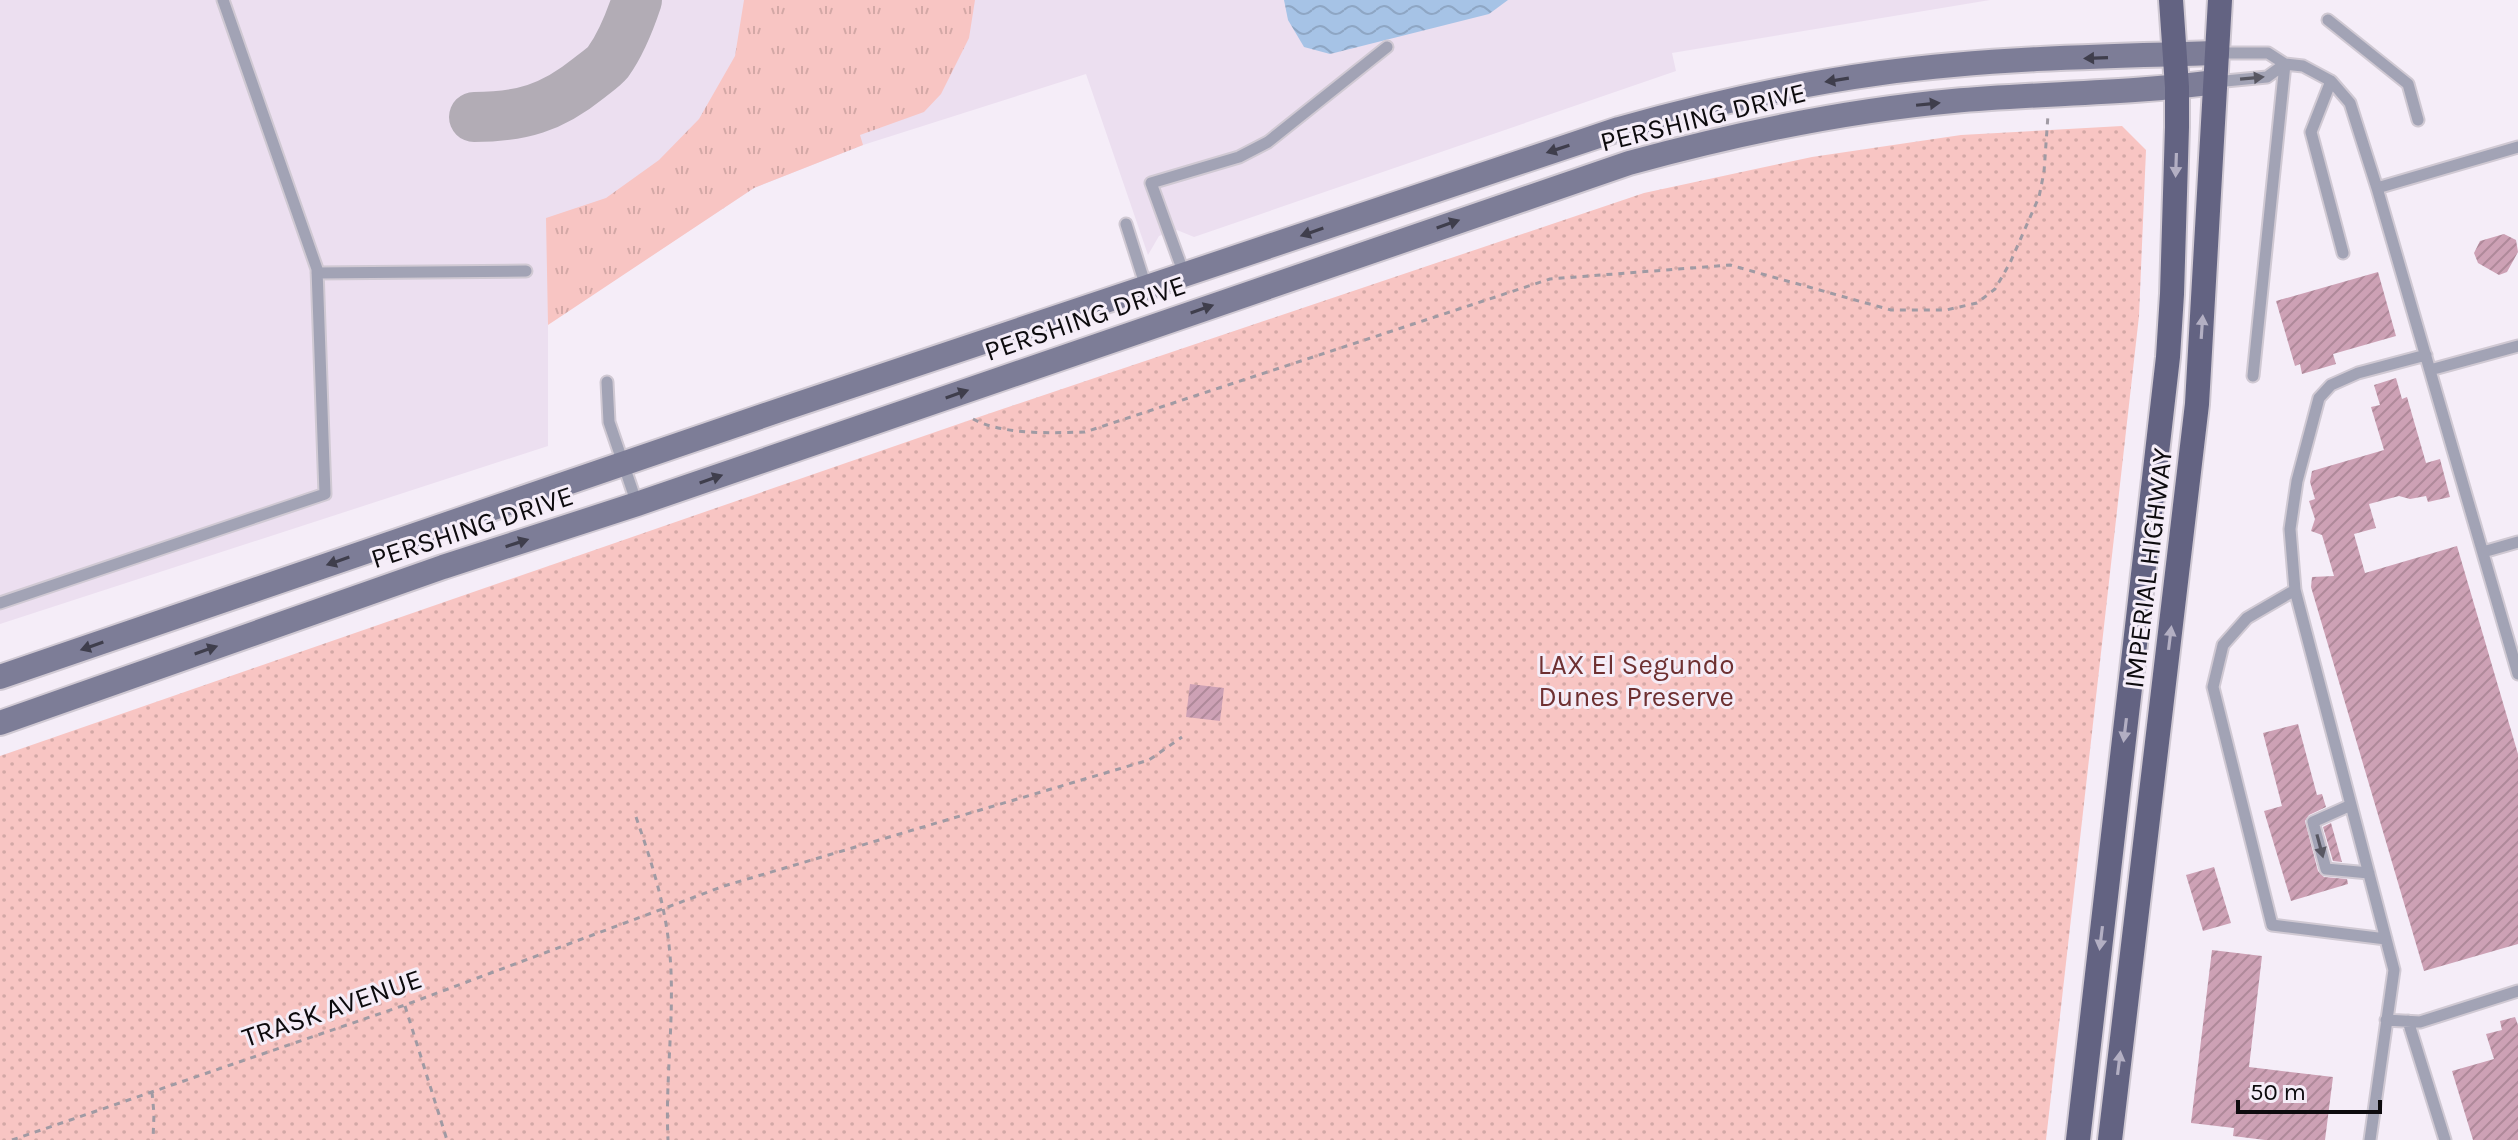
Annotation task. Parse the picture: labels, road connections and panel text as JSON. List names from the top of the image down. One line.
{"streets":{"main road":["PERSHING DRIVE","IMPERIAL HIGHWAY"],"path":["TRASK AVENUE"]},"crossings":[["PERSHING DRIVE","IMPERIAL HIGHWAY"]],"parks":["LAX El Segundo Dunes Preserve"],"scale_bar":"50 m"}
